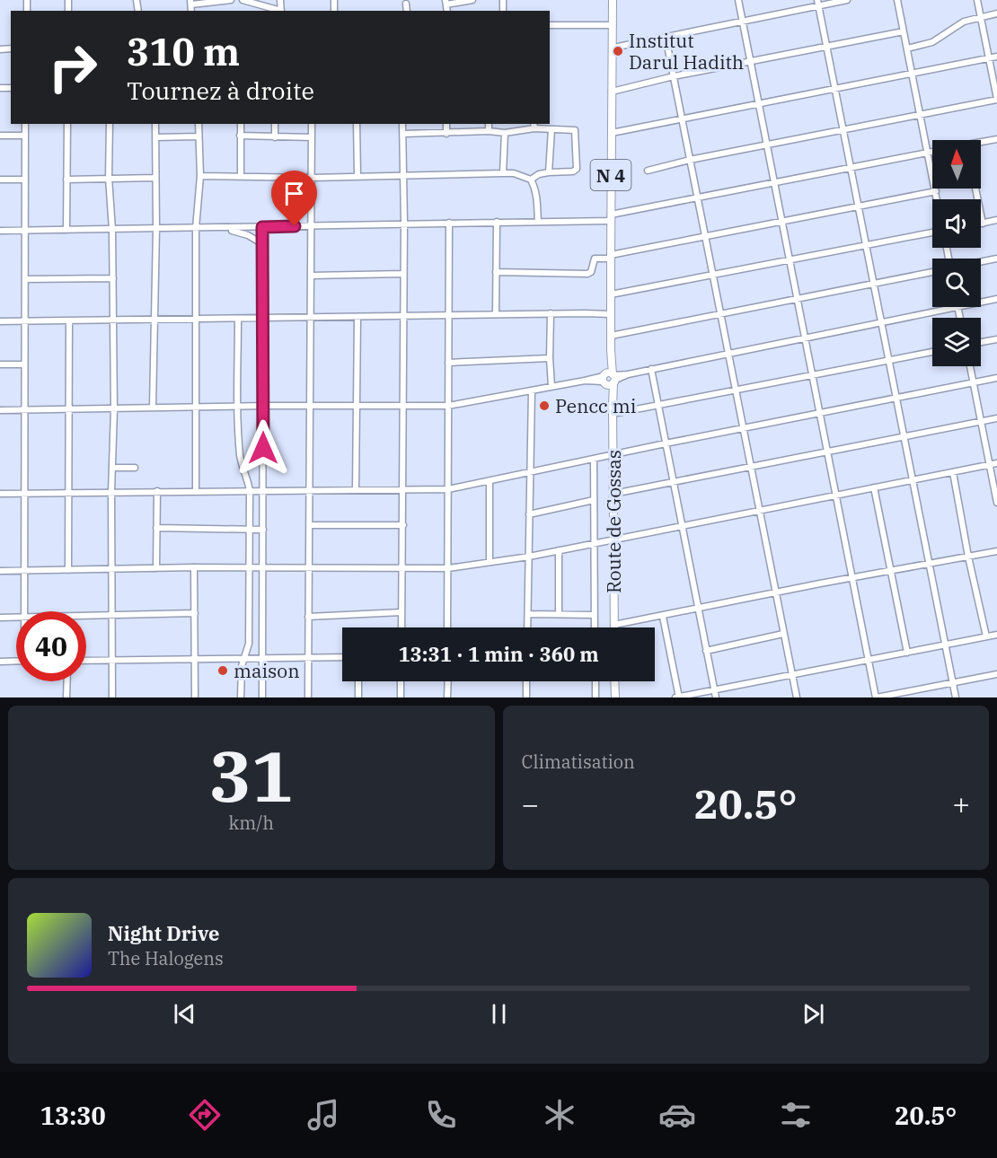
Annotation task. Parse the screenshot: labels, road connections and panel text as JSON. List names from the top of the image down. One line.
{"streets":{"main road":["N 4","Route de Gossas"]},"crossings":[["N 4","Route de Gossas"]],"places":["Institut Darul Hadith","Pencc mi","maison"],"north":"top","page":{"turn":["310 m","Tournez à droite"],"limit":"40","trip":"13:31 · 1 min · 360 m","tile":[["31","km/h"],"Climatisation"],"heat":["−","20.5°","+"],"song":["Night Drive","The Halogens"],"tabs":["13:30","20.5°"]}}
